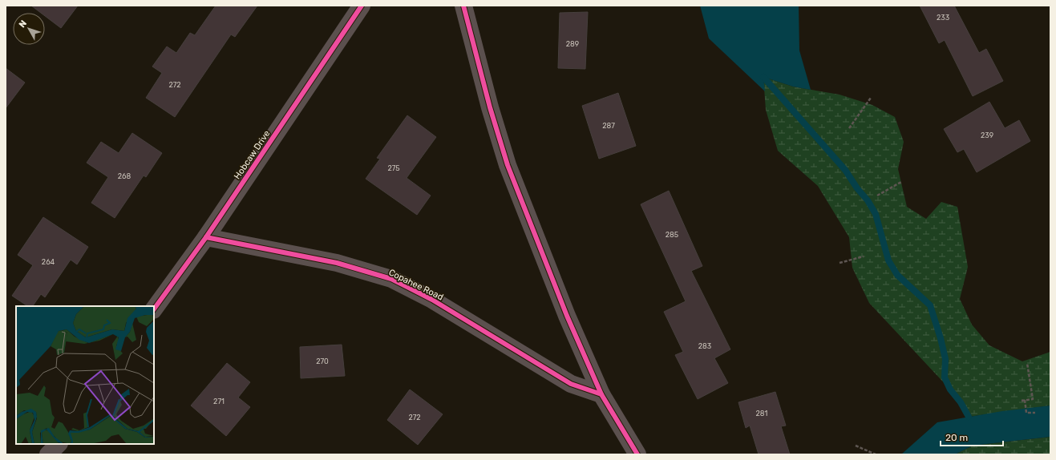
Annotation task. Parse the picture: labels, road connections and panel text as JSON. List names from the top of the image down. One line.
{"streets":{"street":["Hobcaw Drive","Copahee Road"]},"crossings":[["Hobcaw Drive","Copahee Road"]],"house_numbers":["233","289","272","287","239","275","268","285","264","283","270","271","281","272"],"scale_bar":"20 m","north":"top left"}
